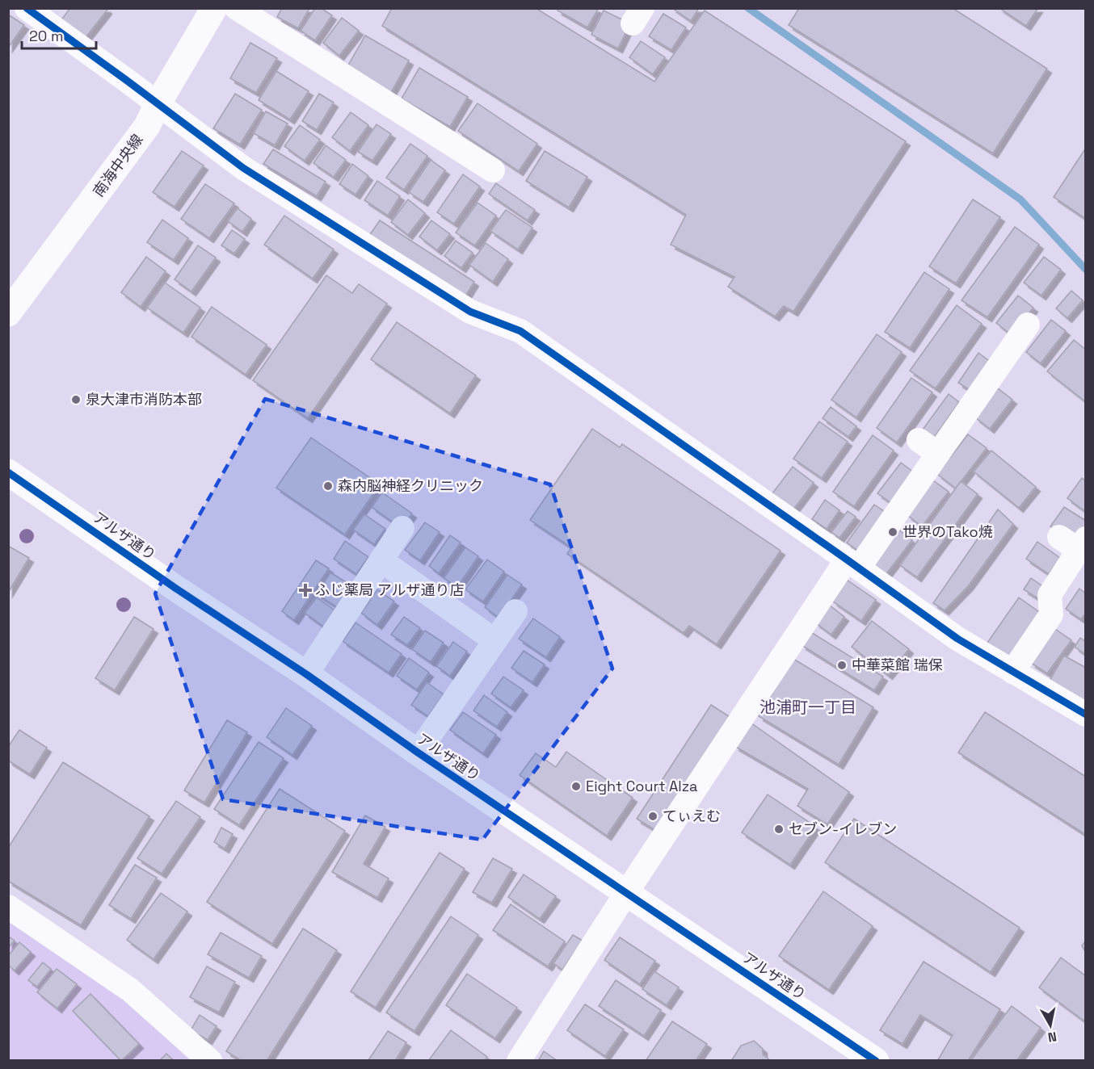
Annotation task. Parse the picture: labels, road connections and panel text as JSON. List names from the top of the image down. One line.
{"streets":{"street":["南海中央線","アルザ通り"]},"districts":["池浦町一丁目"],"places":{"other":["泉大津市消防本部","森内脳神経クリニック","世界のTako焼","中華菜館 瑞保","Eight Court Alza","てぃえむ","セブン-イレブン"],"health":["ふじ薬局 アルザ通り店"]},"scale_bar":"20 m","north":"bottom"}
